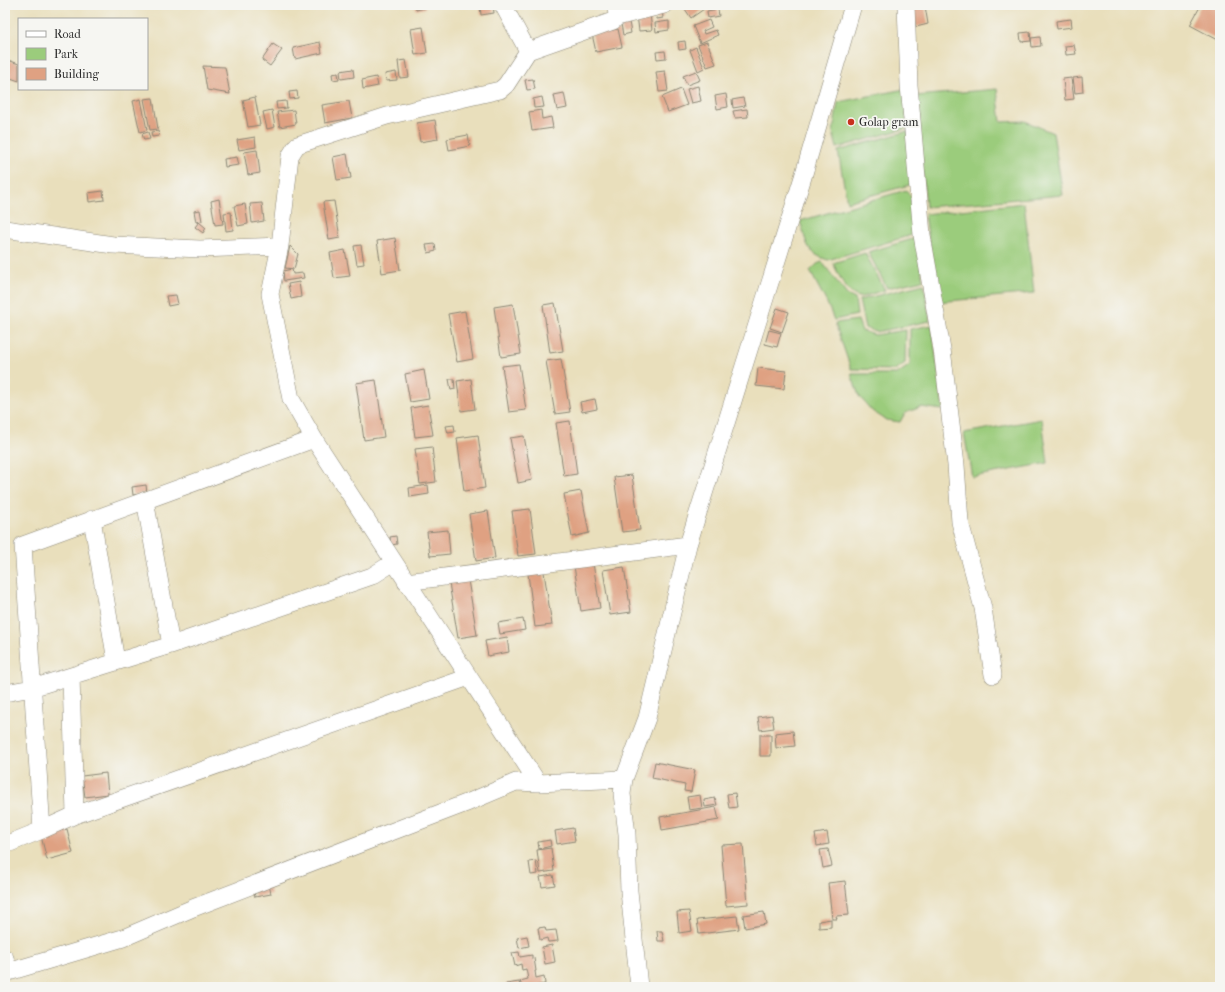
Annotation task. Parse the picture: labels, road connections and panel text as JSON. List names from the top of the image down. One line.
{"places":["Golap gram"],"legend":["Road","Park","Building"]}
